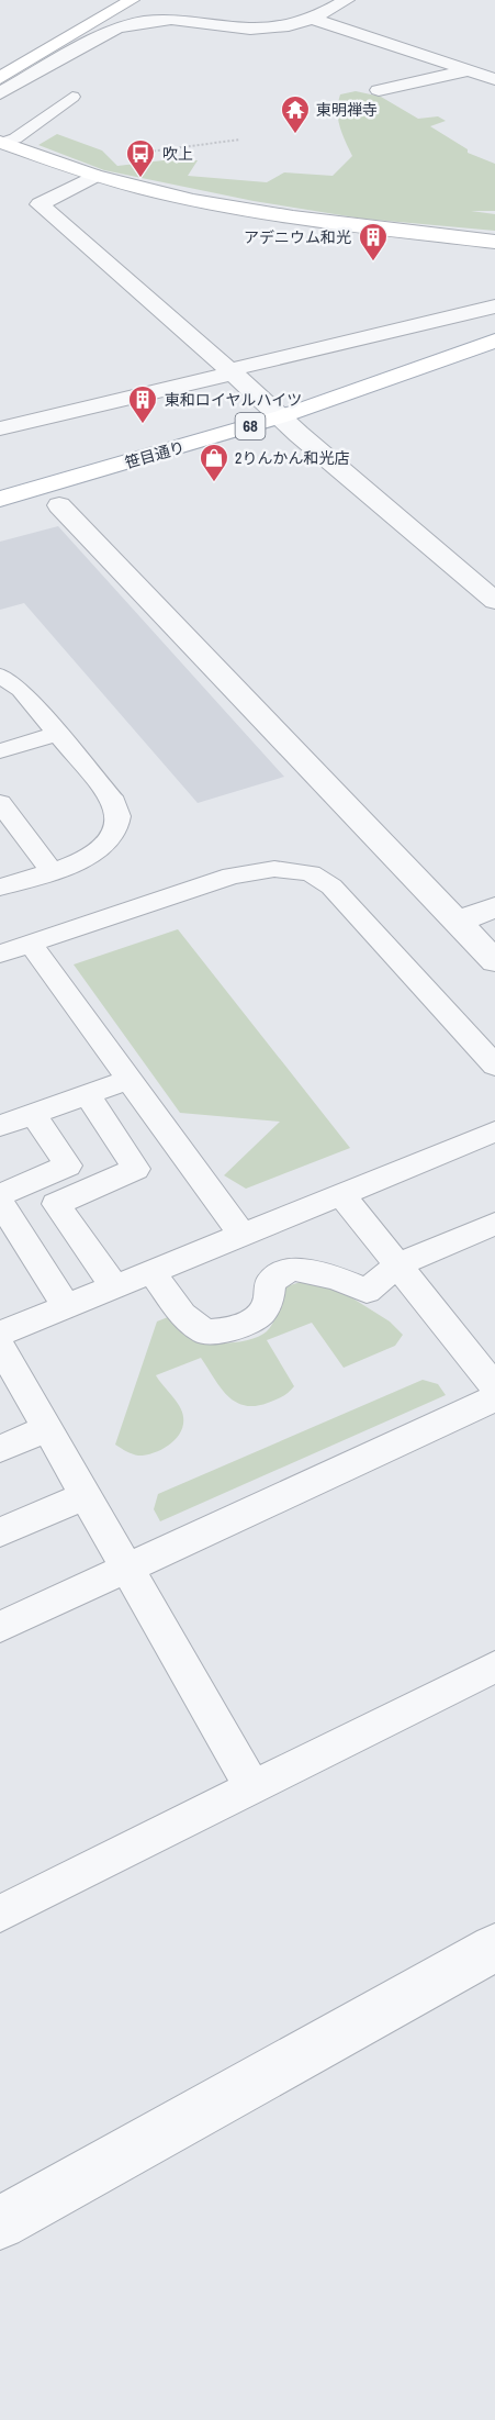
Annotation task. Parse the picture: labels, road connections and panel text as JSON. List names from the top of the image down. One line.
{"streets":{"main road":["68","笹目通り"]},"places":{"temple":["東明禅寺"],"bus stop":["吹上"],"building":["アデニウム和光","東和ロイヤルハイツ"],"shop":["2りんかん和光店"]}}
